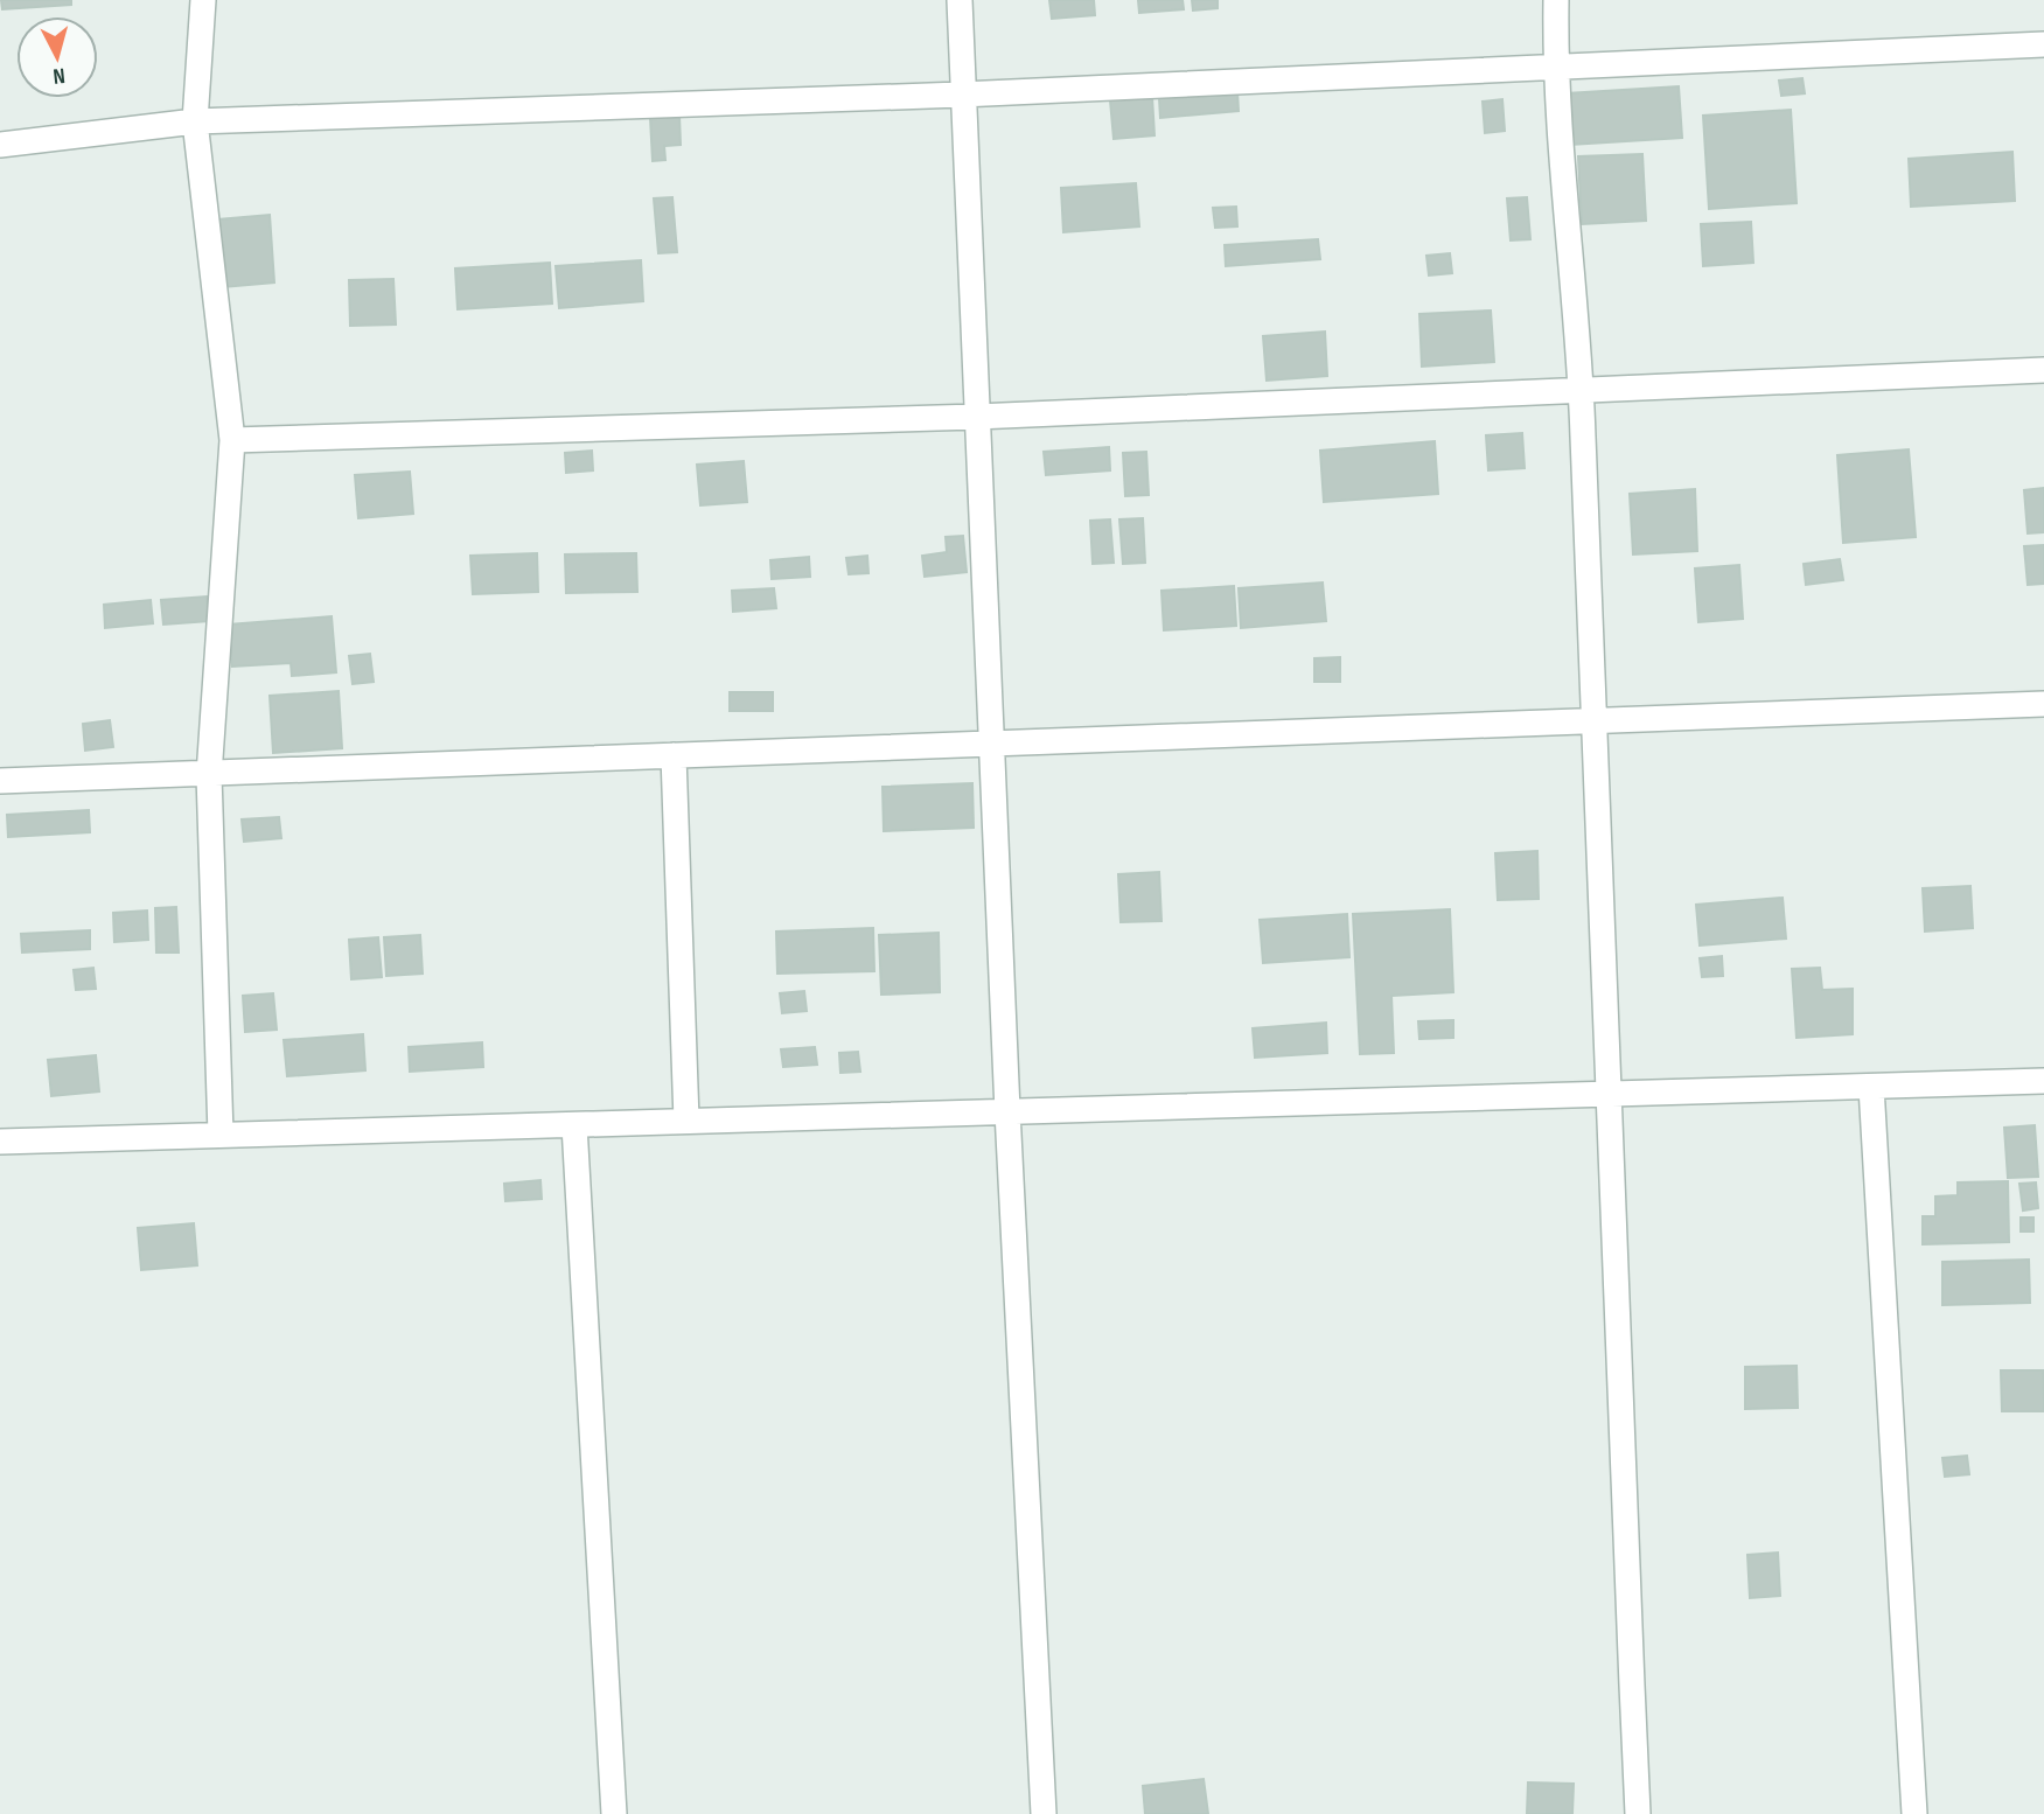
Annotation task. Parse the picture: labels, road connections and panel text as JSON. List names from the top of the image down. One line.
{"north":"bottom"}
